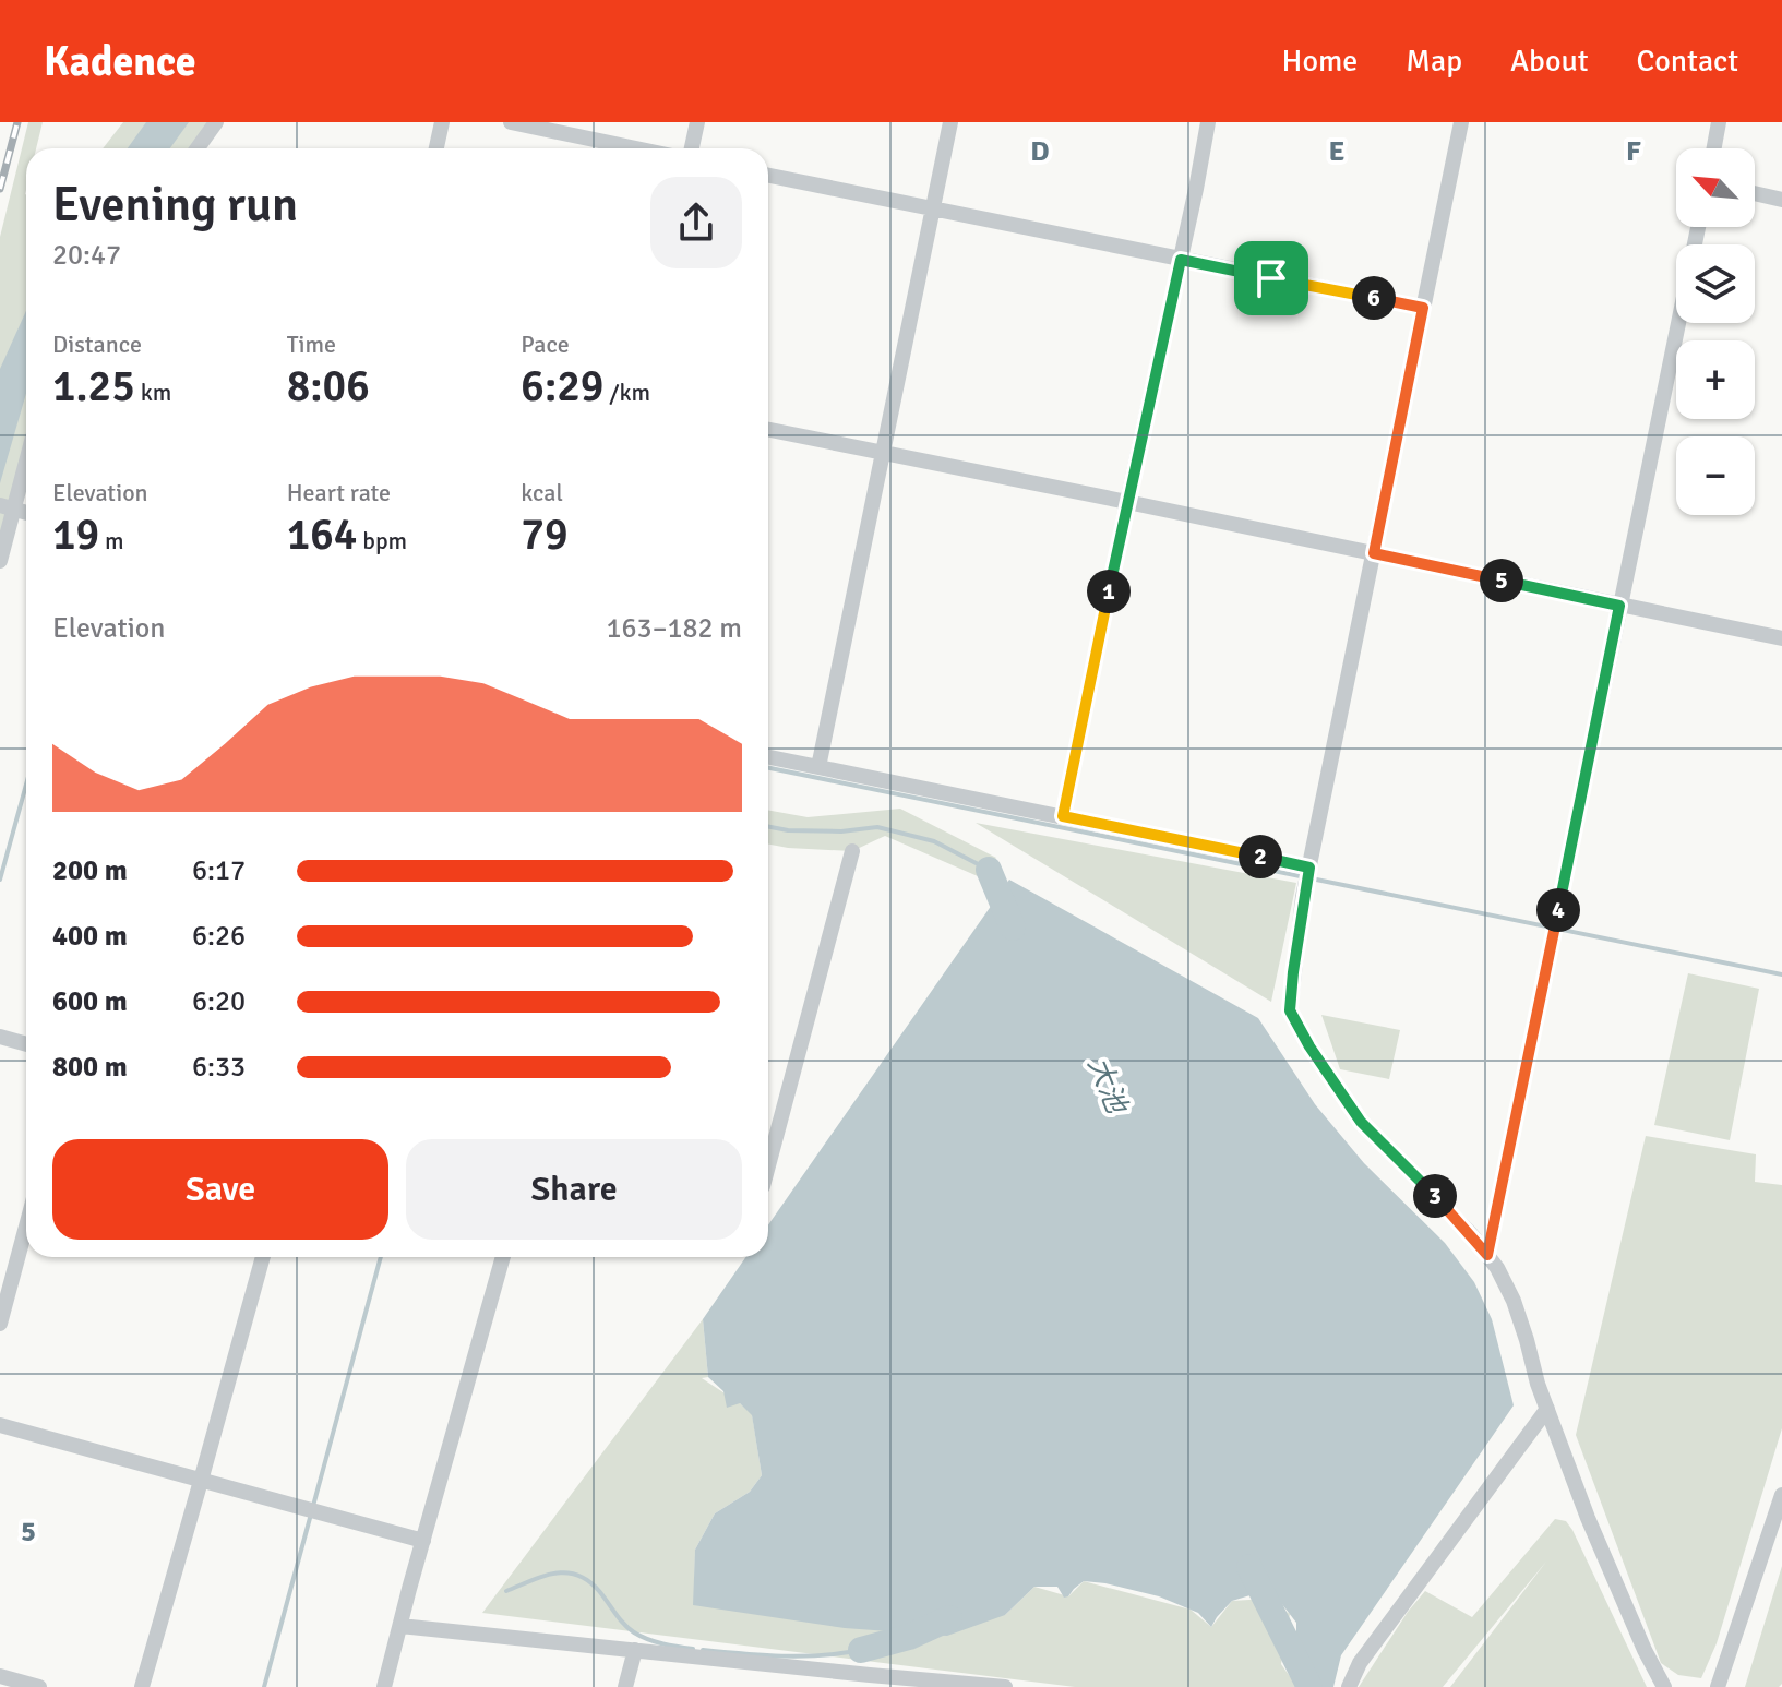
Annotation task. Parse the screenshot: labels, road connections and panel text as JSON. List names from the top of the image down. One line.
{"water":["大池"],"north":"top left","page":{"header":"Kadence","nav":["Home","Map","About","Contact"],"map_buttons":["+","−"],"heading":["Evening run","20:47"],"pins":["6","5","1","2","4","3"],"stats":[["Distance","1.25 km"],["Time","8:06"],["Pace","6:29 /km"],["Elevation","19 m"],["Heart rate","164 bpm"],["kcal","79"]],"chart":["Elevation","163–182 m"],"list":[{"name":"200 m","note":"6:17"},{"name":"400 m","note":"6:26"},{"name":"600 m","note":"6:20"},{"name":"800 m","note":"6:33"}],"buttons":["Save","Share"]},"grid":{"columns":["D","E","F"],"rows":["5"]}}
